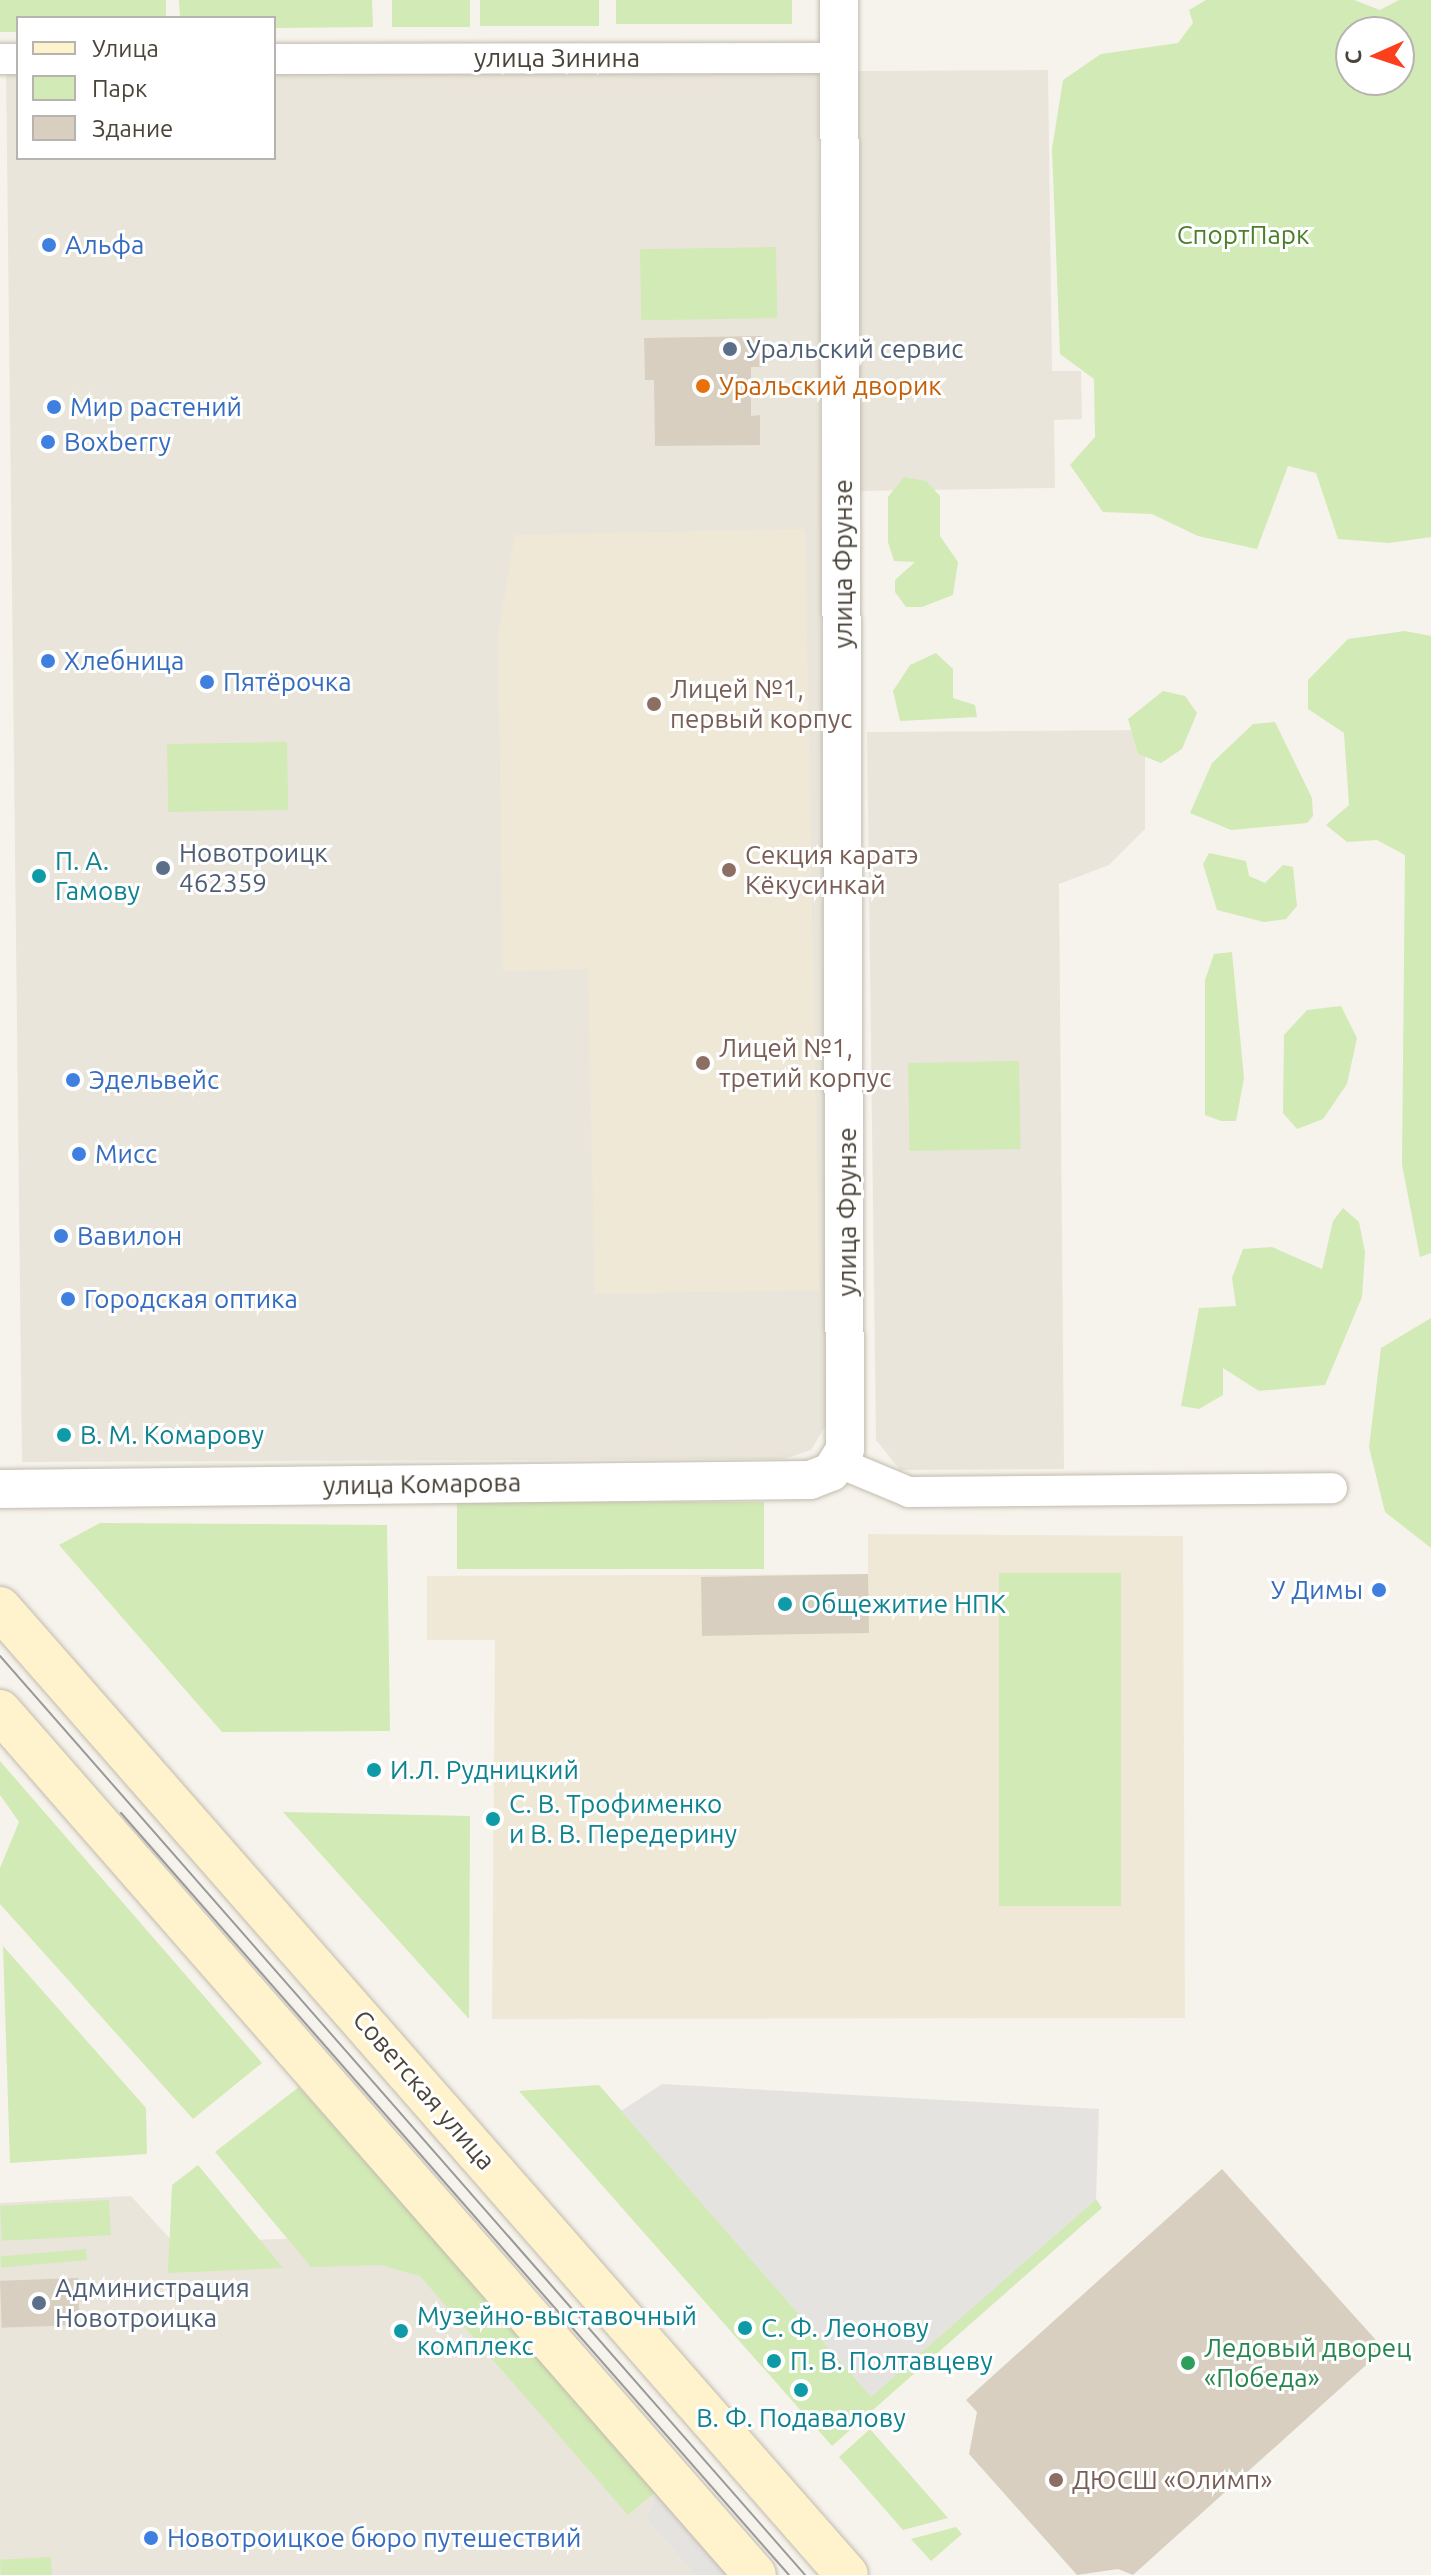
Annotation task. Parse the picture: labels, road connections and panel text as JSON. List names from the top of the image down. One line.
{"streets":{"main road":["Советская улица"],"street":["улица Зинина","улица Фрунзе","улица Комарова"]},"crossings":[["улица Зинина","улица Фрунзе"],["улица Фрунзе","улица Комарова"]],"parks":["СпортПарк"],"places":["Альфа","Уральский сервис","Уральский дворик","Мир растений","Boxberry","Хлебница","Пятёрочка","Лицей №1, первый корпус","Новотроицк 462359","Секция каратэ Кёкусинкай","П. А. Гамову","Лицей №1, третий корпус","Эдельвейс","Мисс","Вавилон","Городская оптика","В. М. Комарову","У Димы","Общежитие НПК","И.Л. Рудницкий","С. В. Трофименко и В. В. Передерину","Администрация Новотроицка","С. Ф. Леонову","Музейно-выставочный комплекс","П. В. Полтавцеву","Ледовый дворец «Победа»","В. Ф. Подавалову","ДЮСШ «Олимп»","Новотроицкое бюро путешествий"],"legend":["Улица","Парк","Здание"],"north":"left"}
